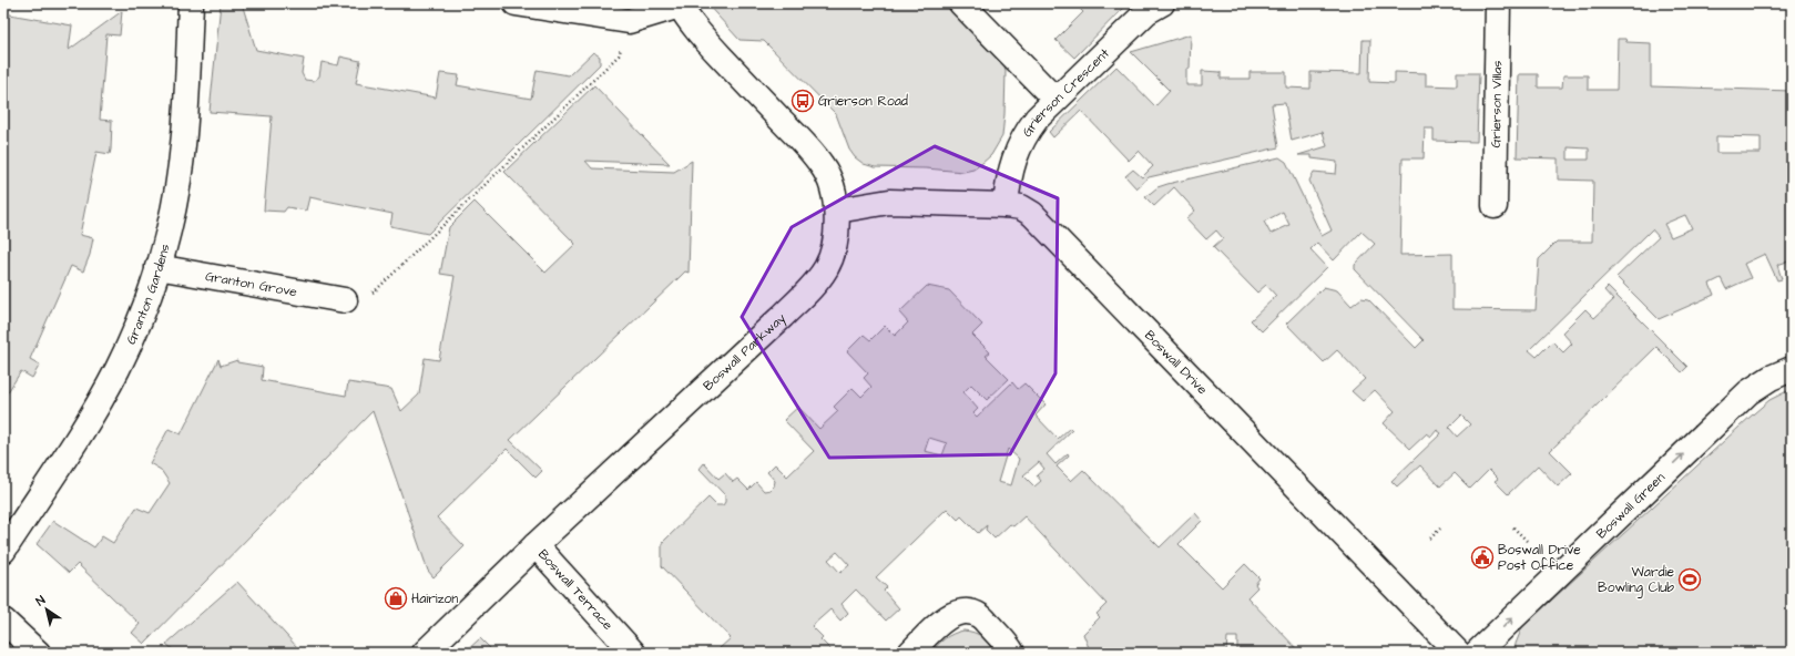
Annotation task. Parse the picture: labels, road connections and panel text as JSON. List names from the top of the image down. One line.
{"streets":{"street":["Grierson Crescent","Grierson Villas","Granton Grove","Granton Gardens","Boswall Parkway","Boswall Drive","Boswall Green","Boswall Terrace"]},"crossings":[["Grierson Crescent","Boswall Drive"],["Granton Grove","Granton Gardens"],["Boswall Parkway","Boswall Drive"],["Boswall Parkway","Boswall Terrace"]],"one_way":["Boswall Green"],"places":{"bus stop":["Grierson Road"],"public building":["Boswall Drive Post Office"],"sports":["Wardie Bowling Club"],"shop":["Hairizon"]},"north":"top left"}
